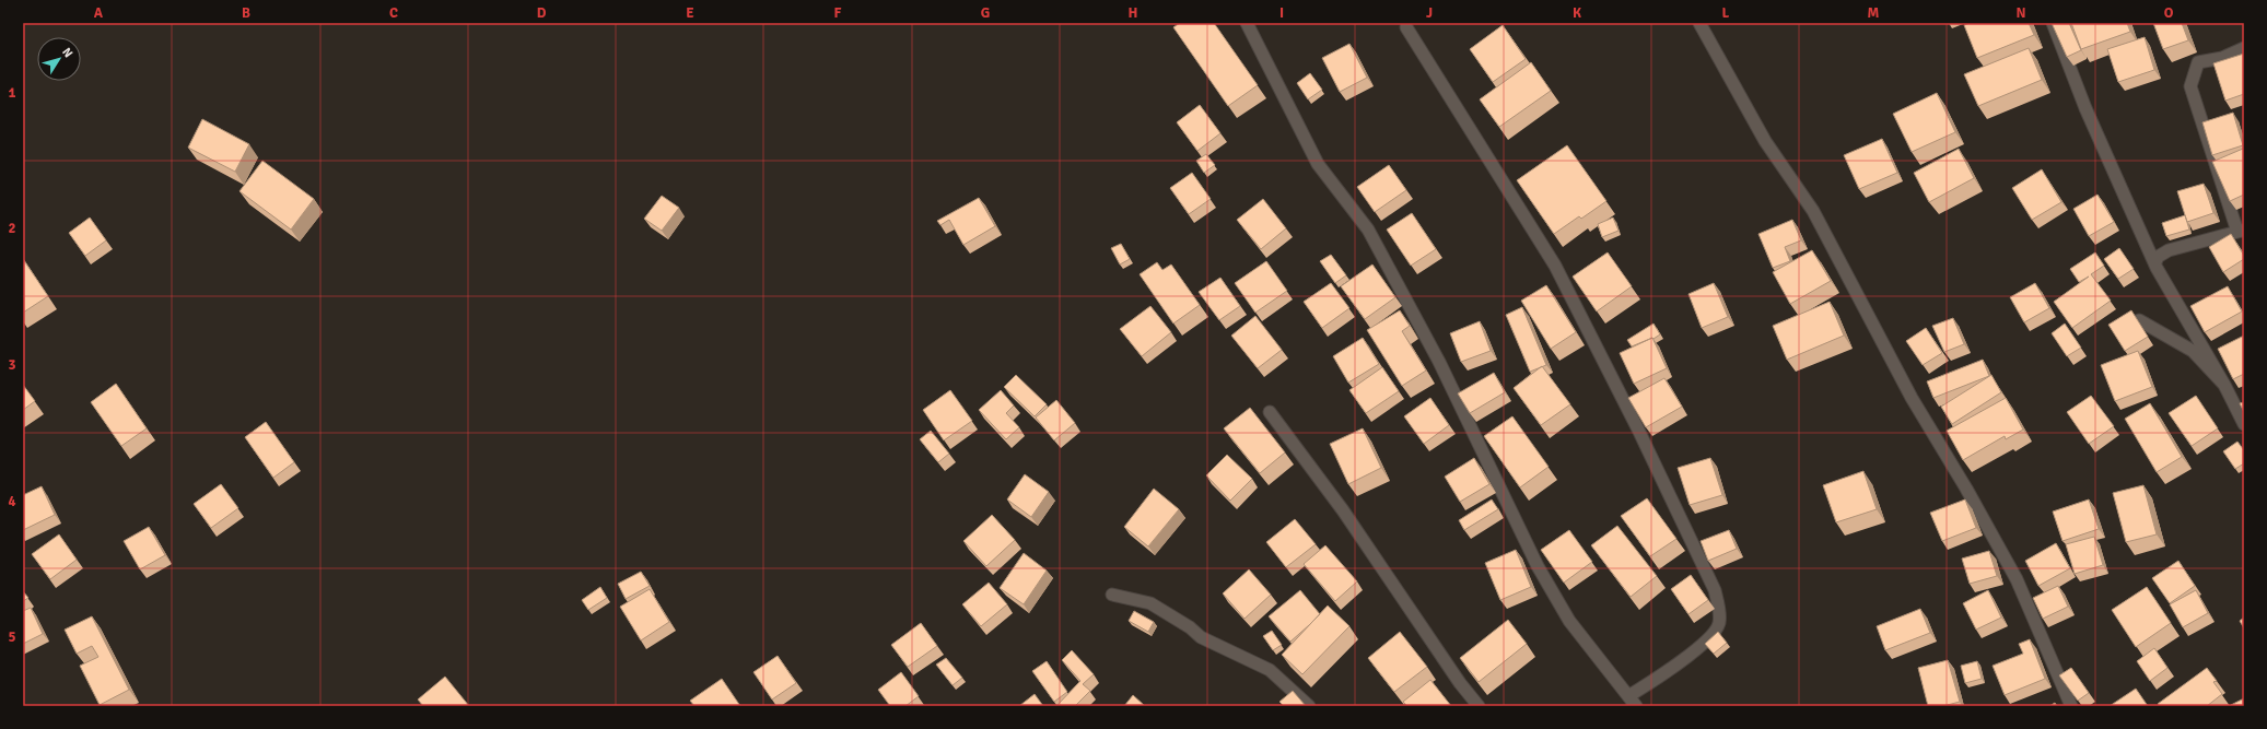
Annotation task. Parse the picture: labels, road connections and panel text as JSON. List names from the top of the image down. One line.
{"north":"top right","grid":{"columns":["A","B","C","D","E","F","G","H","I","J","K","L","M","N","O"],"rows":["1","2","3","4","5"]}}
